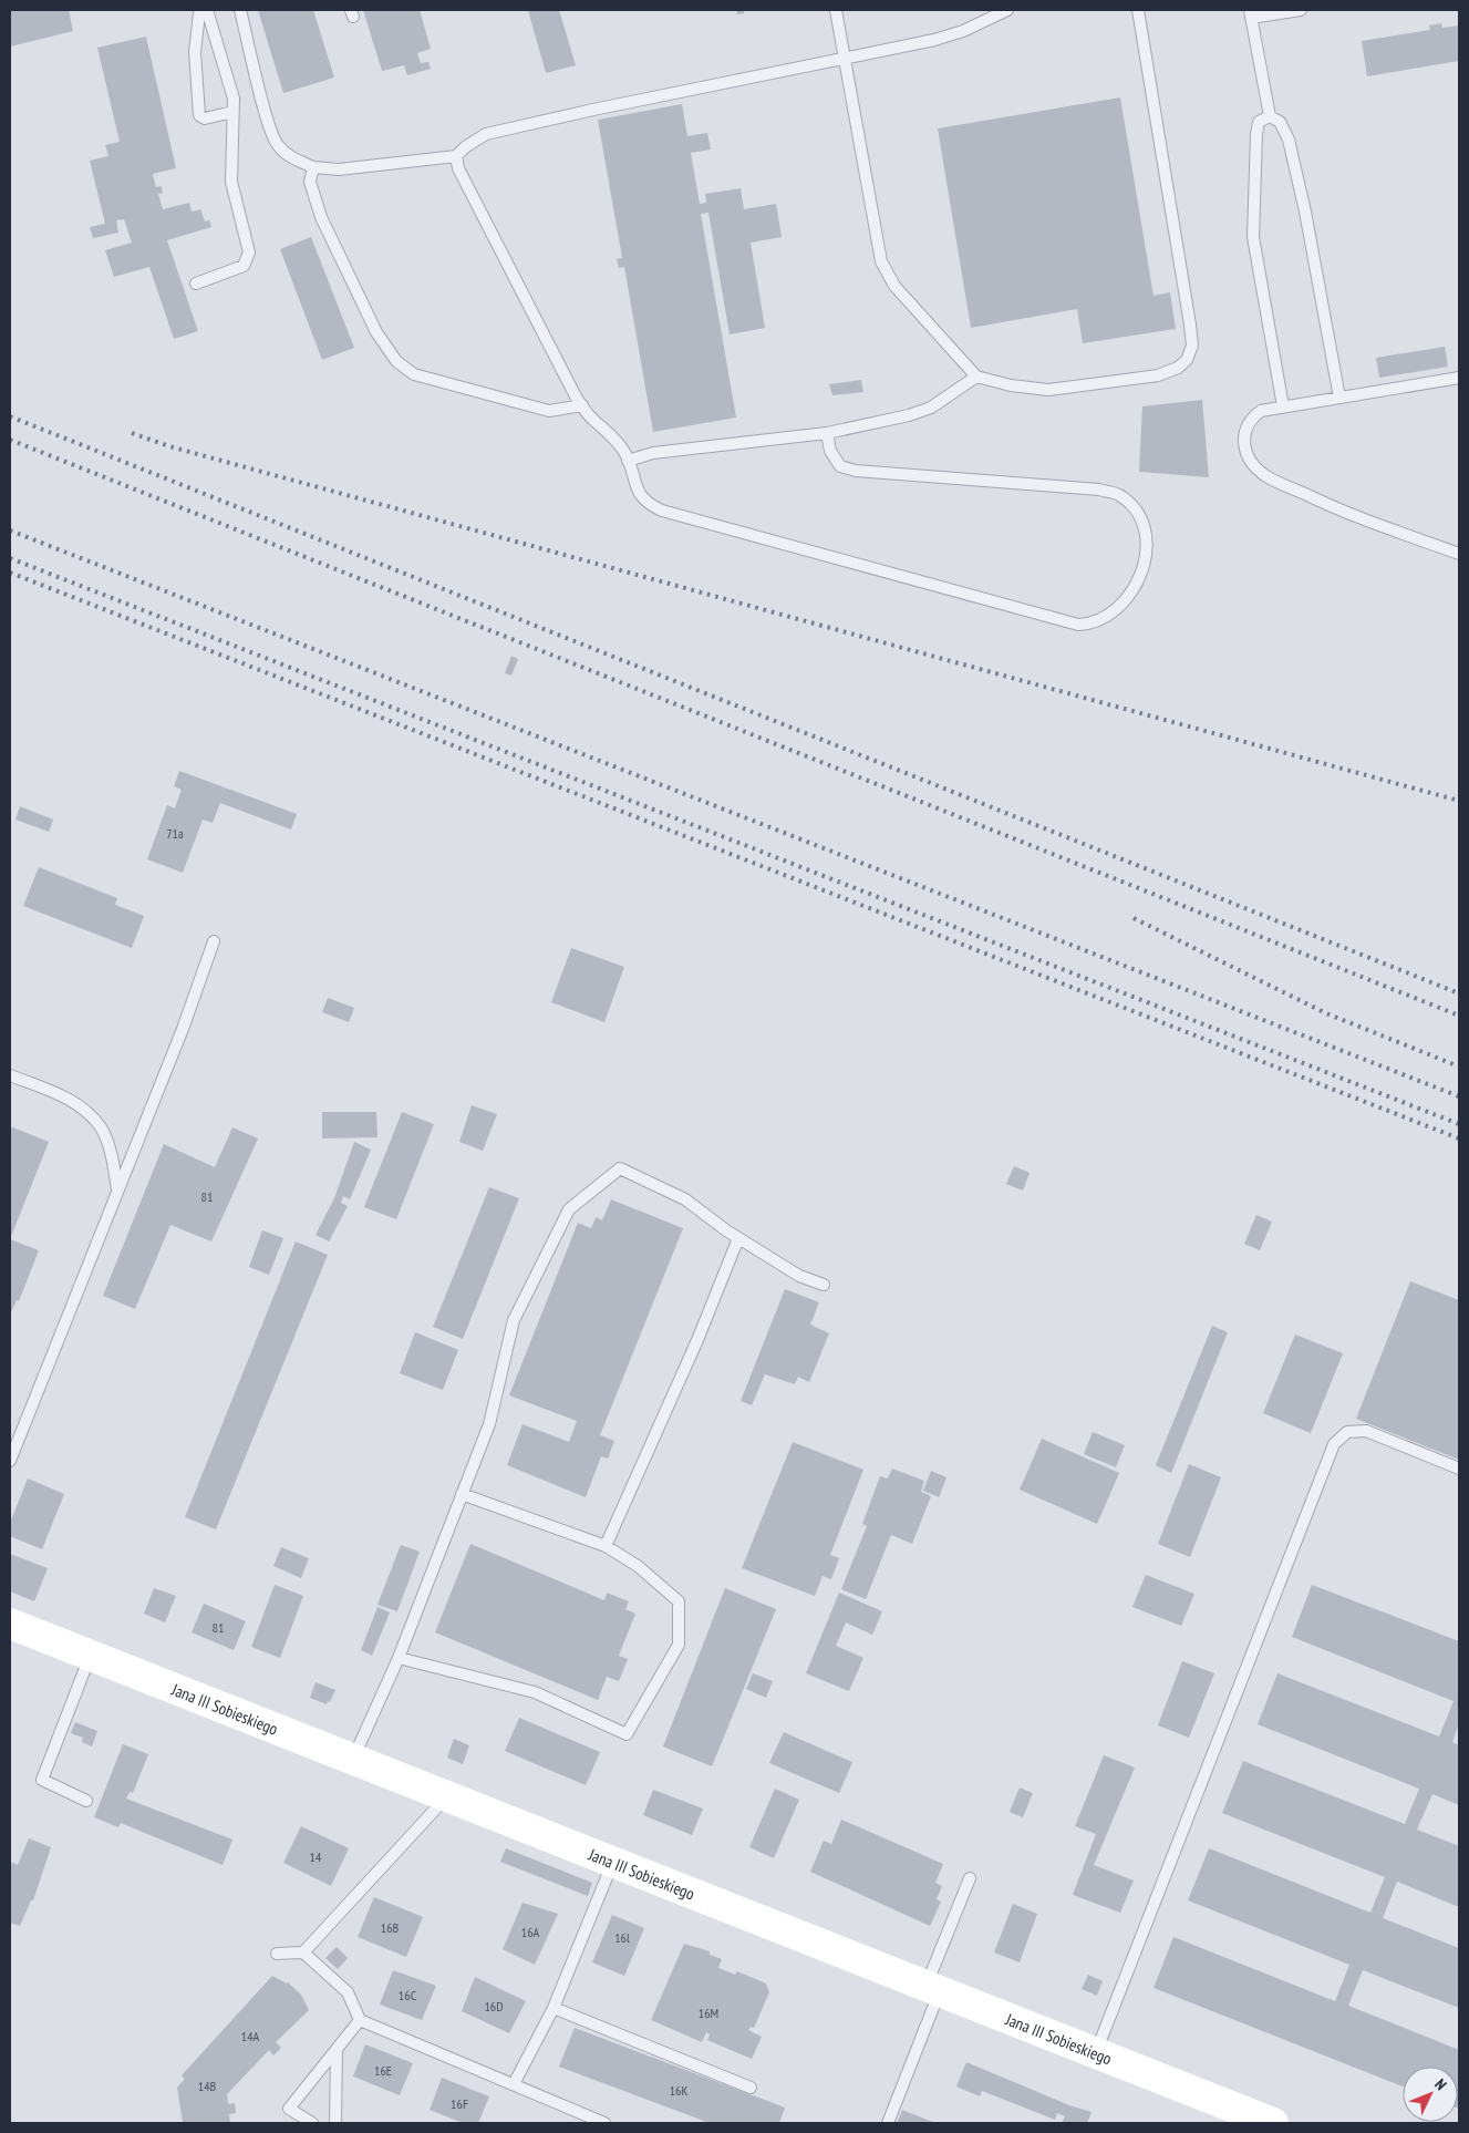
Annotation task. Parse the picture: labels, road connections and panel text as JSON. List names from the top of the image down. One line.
{"streets":{"main road":["Jana III Sobieskiego"]},"house_numbers":["71a","81","81","14","16B","16A","16l","16C","16D","16M","14A","16E","14B","16K","16F"],"north":"top right"}
